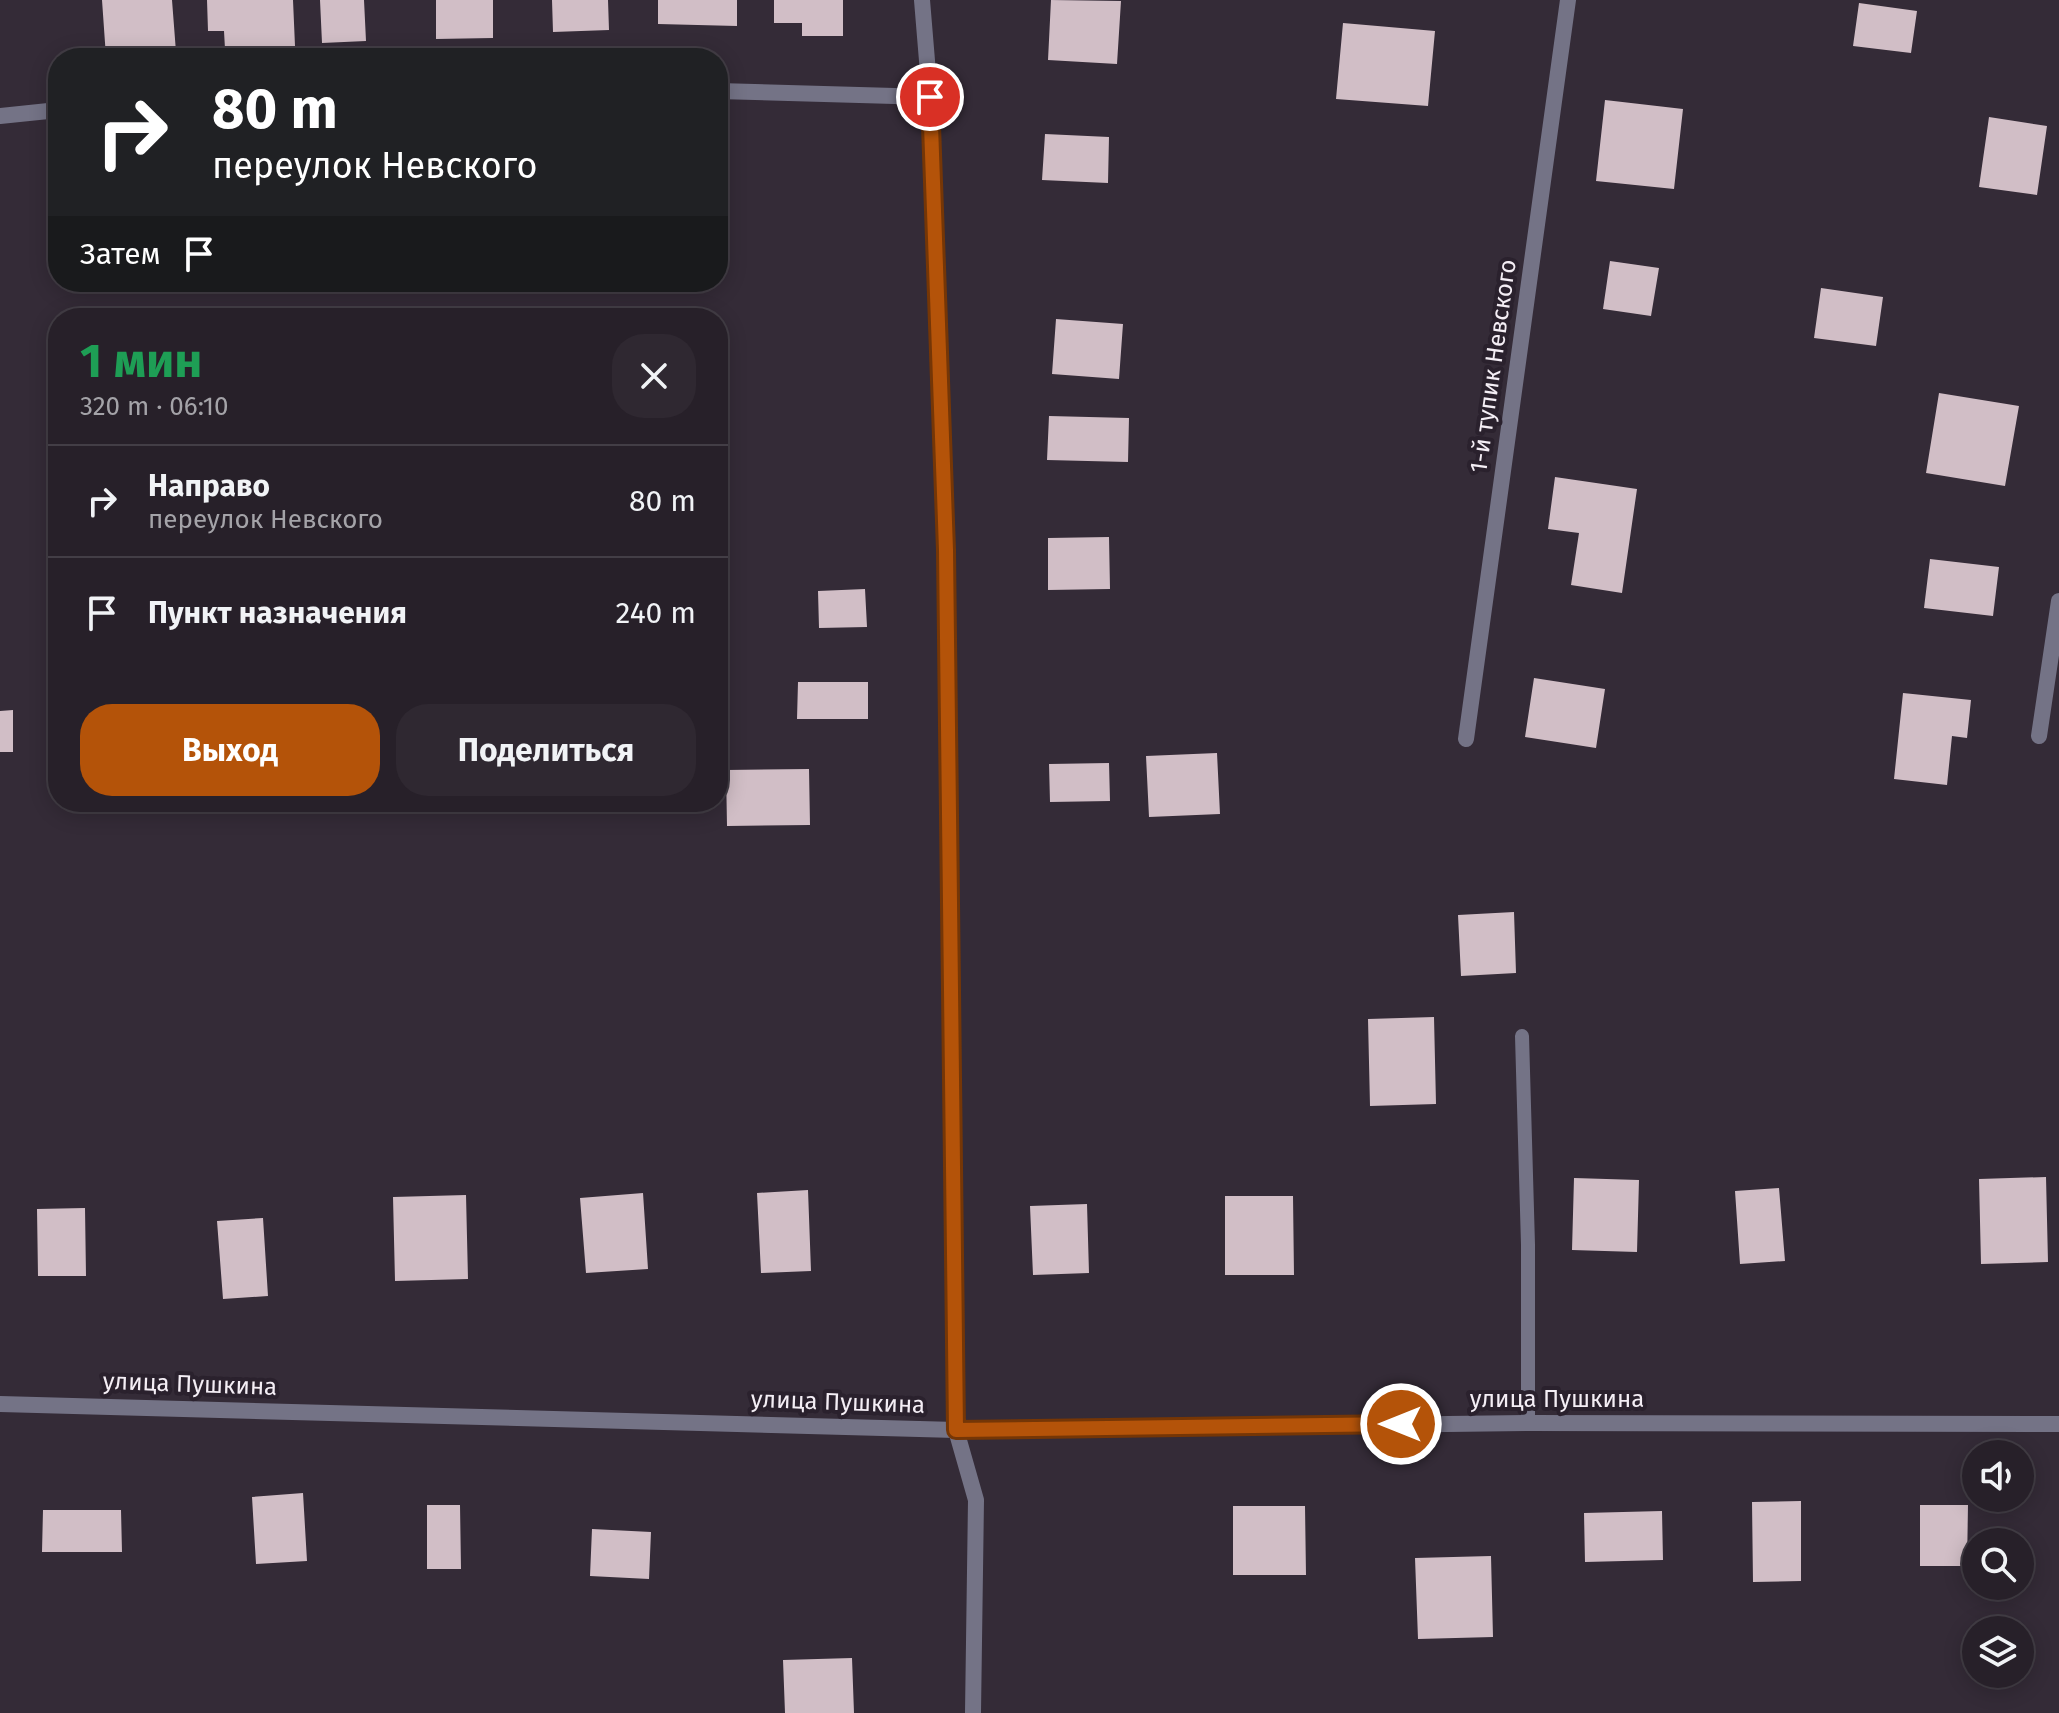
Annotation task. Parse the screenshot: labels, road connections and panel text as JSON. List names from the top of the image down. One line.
{"streets":{"street":["1-й тупик Невского","улица Пушкина"]},"page":{"turn":["80 m","переулок Невского"],"then":"Затем","heading":["1 мин","320 m · 06:10"],"list":[{"name":"Направо","note":"переулок Невского","value":"80 m"},{"name":"Пункт назначения","value":"240 m"}],"buttons":["Выход","Поделиться"]}}
